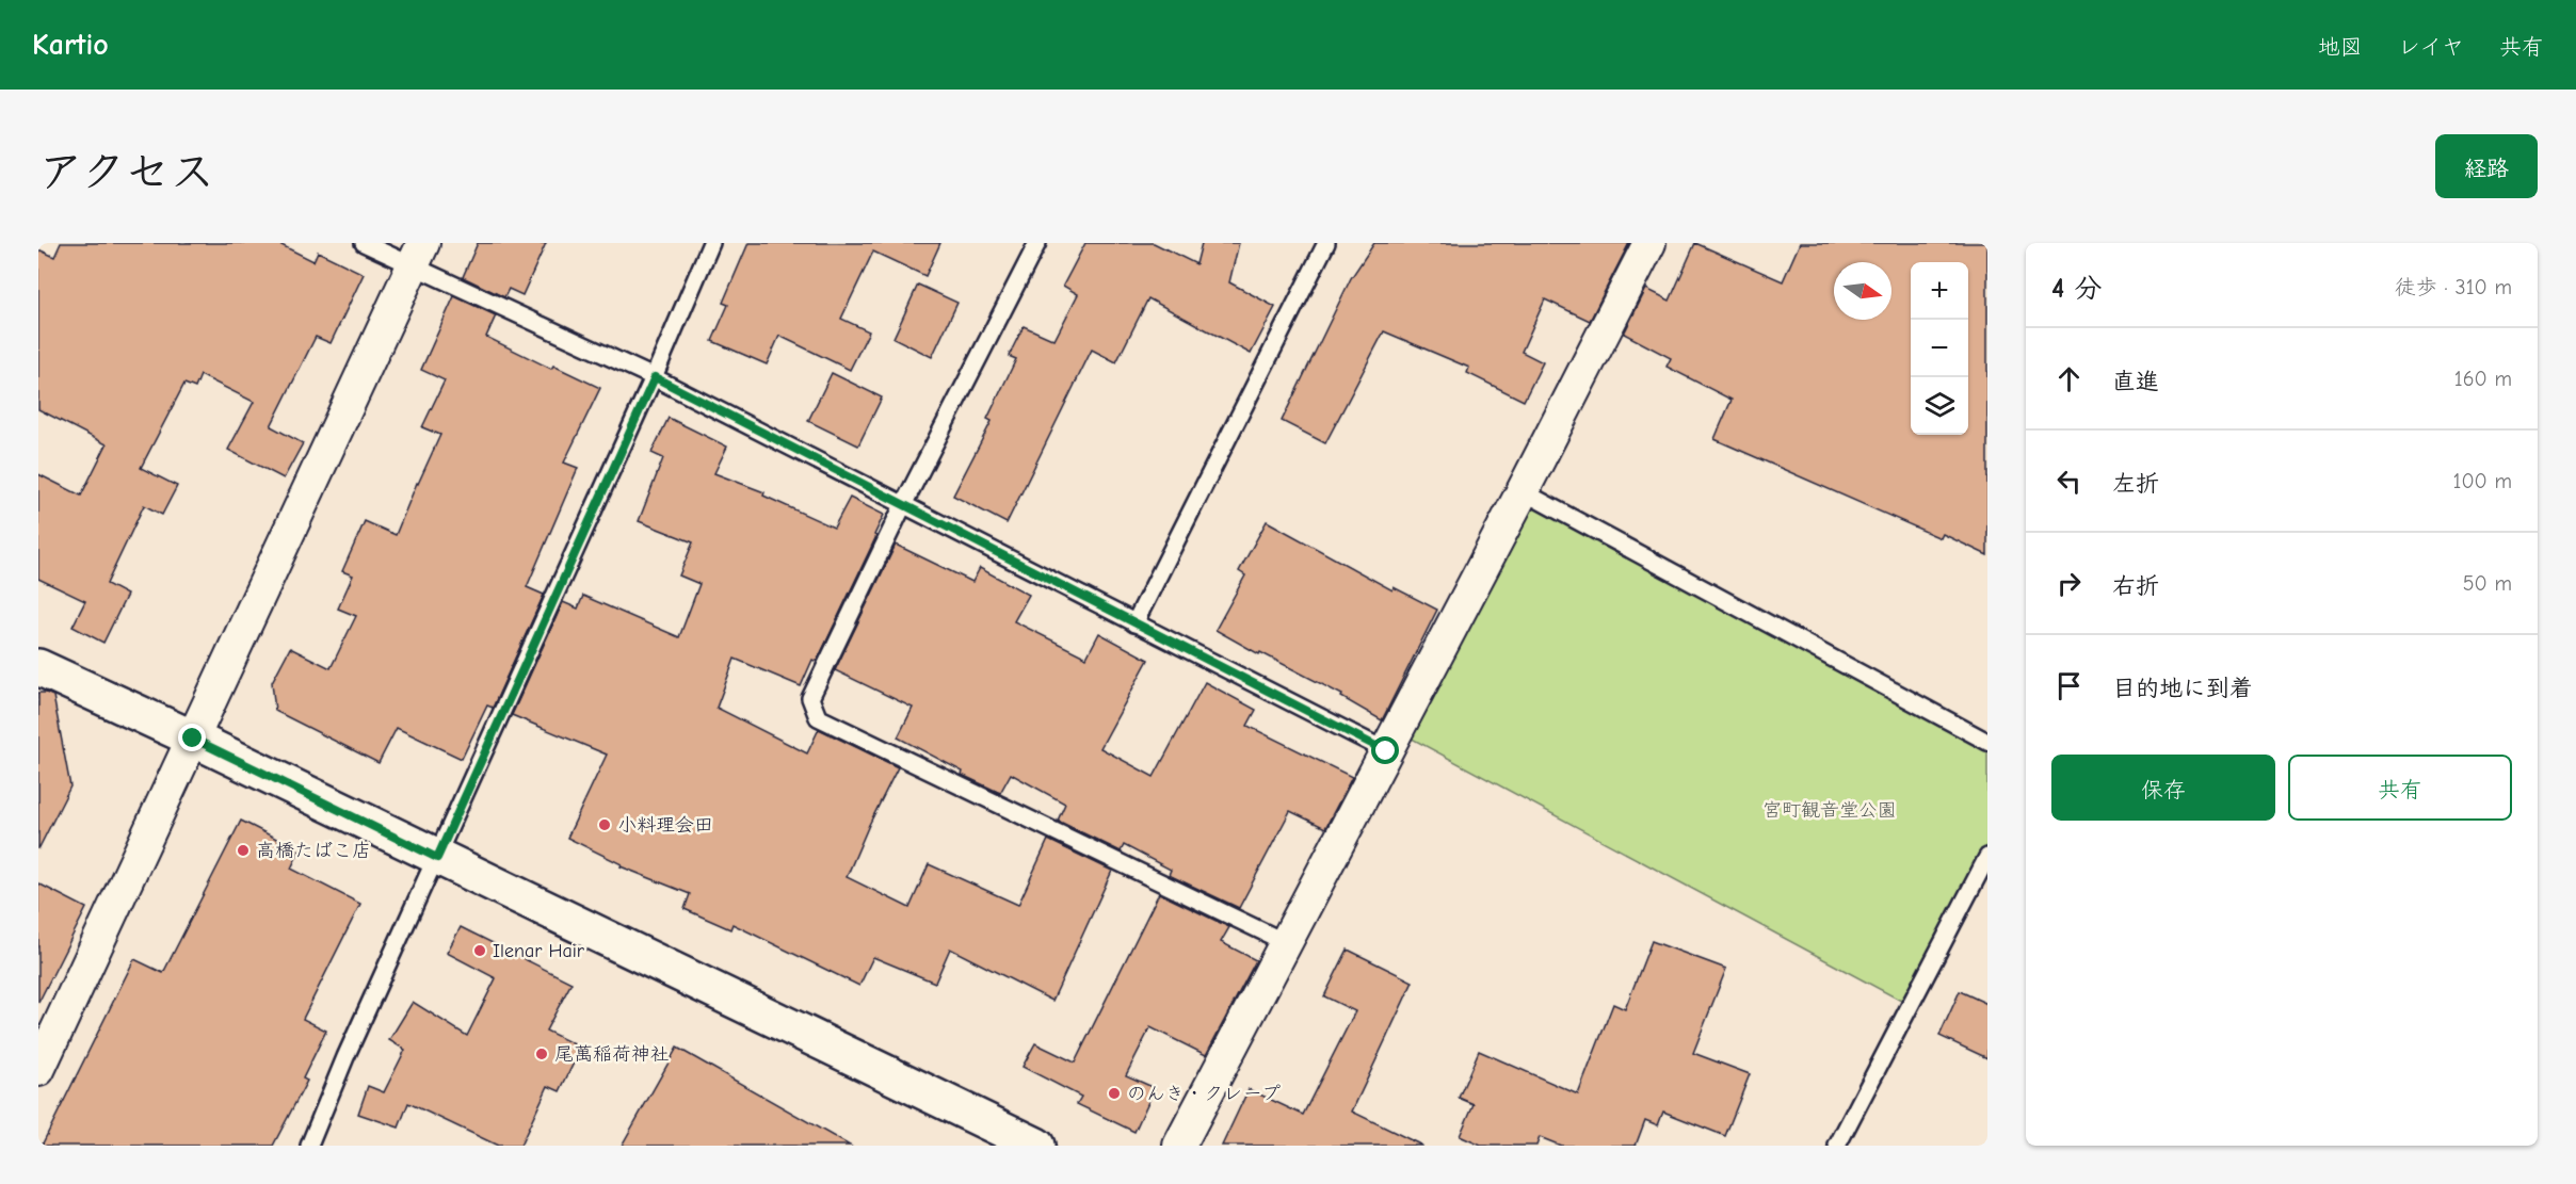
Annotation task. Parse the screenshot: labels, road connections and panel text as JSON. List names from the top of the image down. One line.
{"parks":["宮町観音堂公園"],"places":["小料理会田","高橋たばこ店","Ilenar Hair","尾萬稲荷神社","のんき・クレープ"],"north":"right","page":{"header":"Kartio","nav":["地図","レイヤ","共有"],"title":"アクセス","buttons":["経路",["保存","共有"]],"heading":["4 分","徒歩 · 310 m"],"map_buttons":["+","−"],"list":[["直進","160 m"],["左折","100 m"],["右折","50 m"],"目的地に到着"]}}
